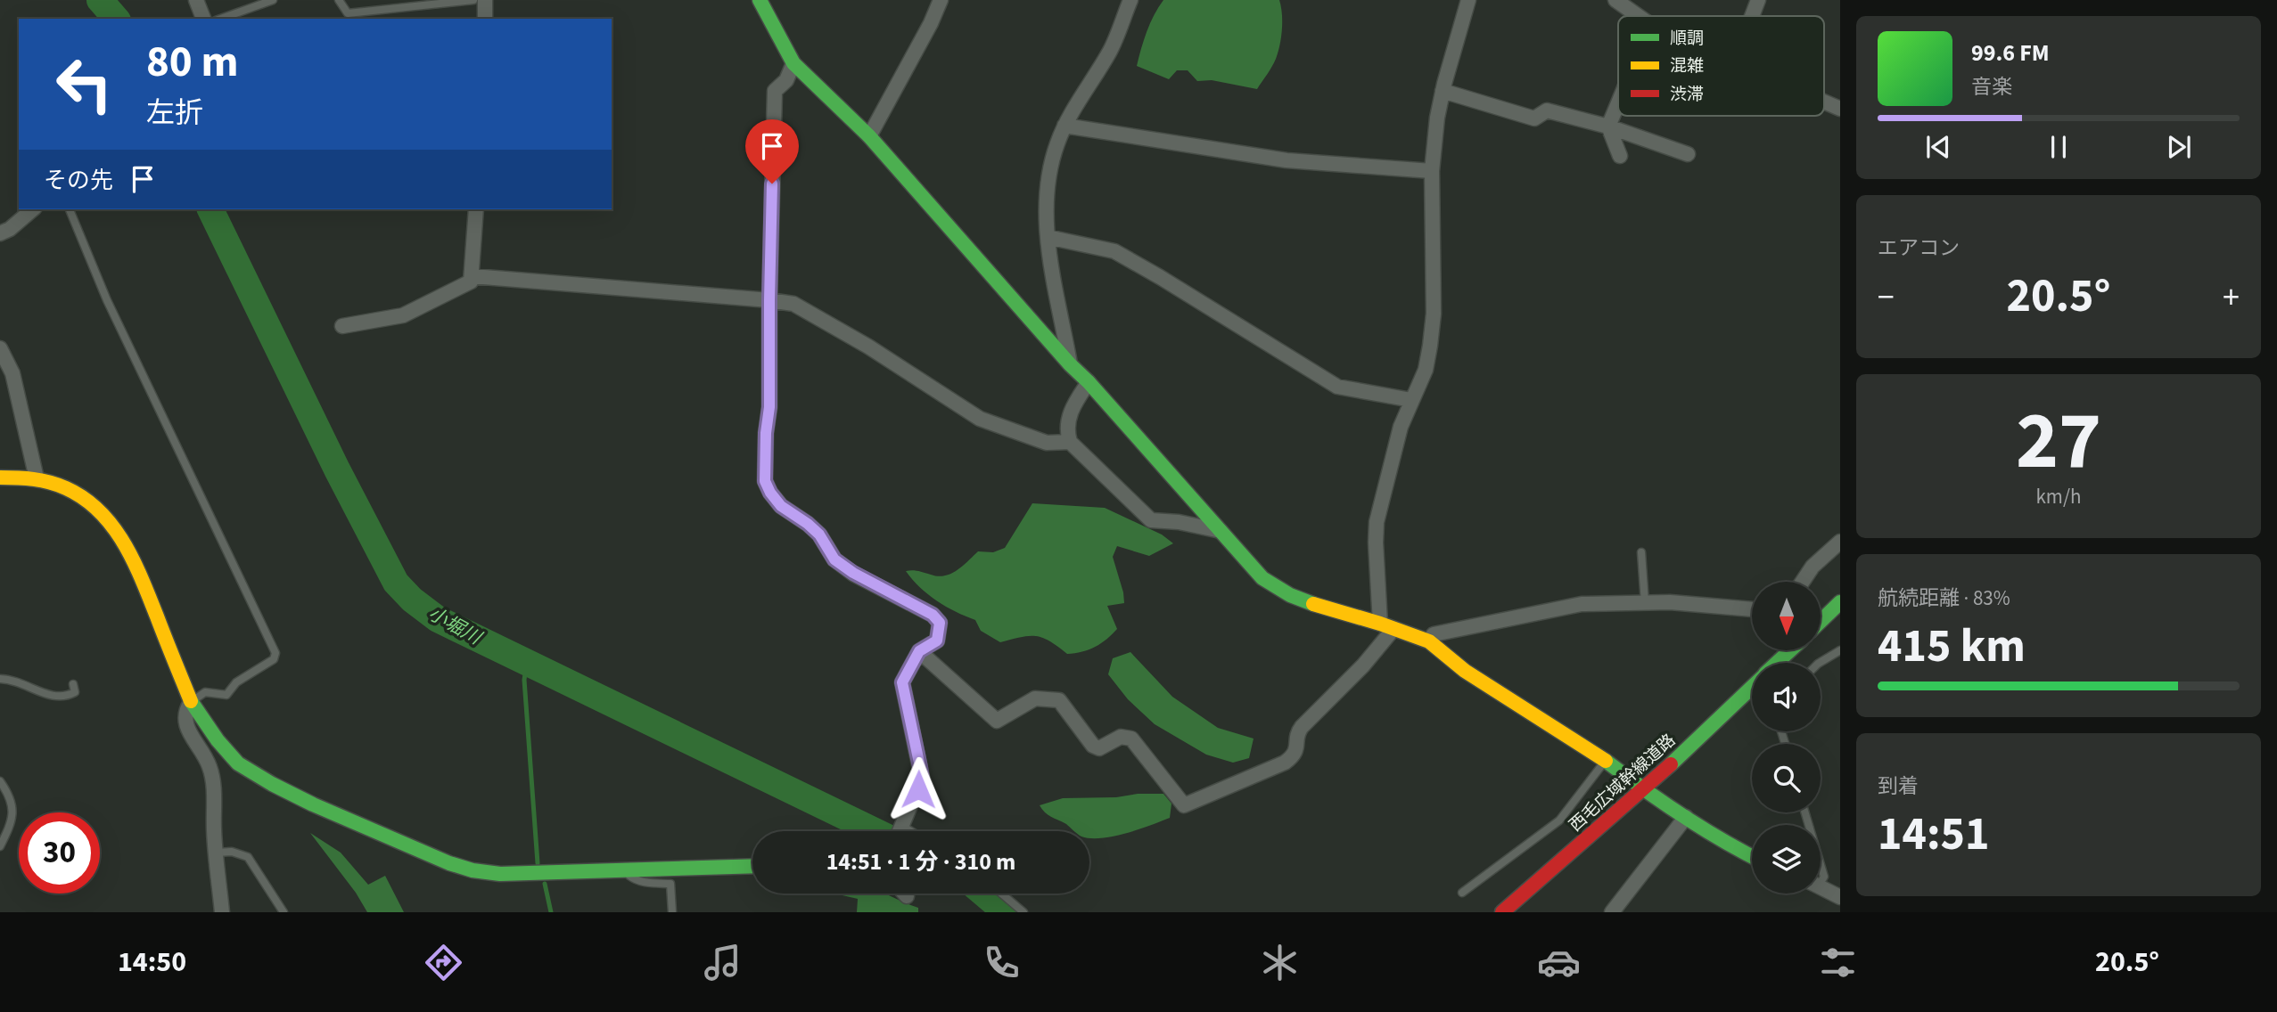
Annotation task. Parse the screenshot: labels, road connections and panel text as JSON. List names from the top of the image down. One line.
{"streets":{"street":["西毛広域幹線道路"]},"water":["小堀川"],"legend":["順調","混雑","渋滞"],"north":"bottom","page":{"turn":["80 m","左折"],"song":["99.6 FM","音楽"],"then":"その先","tile":["エアコン",["27","km/h"],["航続距離 · 83%","415 km"],["到着","14:51"]],"heat":["−","20.5°","+"],"limit":"30","trip":"14:51 · 1 分 · 310 m","tabs":["14:50","20.5°"]}}
